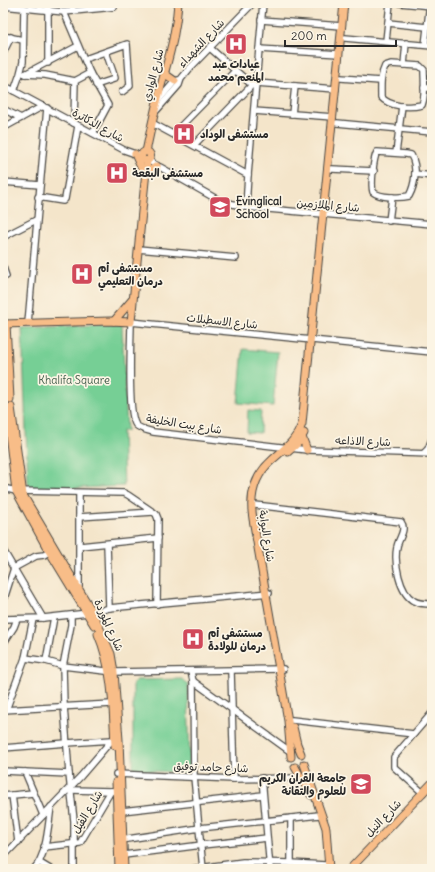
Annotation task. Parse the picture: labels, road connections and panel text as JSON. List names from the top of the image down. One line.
{"streets":{"main road":["شارع الوادي","شارع البوابة","شارع الموردة","شارع النيل"],"street":["شارع الشهداء","شارع الدكاترة","شارع الملازمين","شارع الاسطبلات","شارع بيت الخليفة","شارع الاذاعه","شارع حامد توفيق","شارع الفيل"]},"crossings":[["شارع الشهداء","شارع الوادي"],["شارع الوادي","شارع الدكاترة"],["شارع الوادي","شارع الاسطبلات"],["شارع الوادي","شارع بيت الخليفة"],["شارع الدكاترة","شارع الملازمين"],["شارع الملازمين","شارع البوابة"],["شارع الاسطبلات","شارع بيت الخليفة"],["شارع الاسطبلات","شارع البوابة"],["شارع بيت الخليفة","شارع الاذاعه"],["شارع بيت الخليفة","شارع البوابة"],["شارع الاذاعه","شارع البوابة"],["شارع الموردة","شارع حامد توفيق"],["شارع الموردة","شارع الفيل"]],"parks":["Khalifa Square"],"places":{"hospital":["عيادات عبد المنعم محمد","مستشفى الوداد","مستشفى البقعة","مستشفى أم درمان التعليمي","مستشفى أم درمان للولادة"],"school or university":["Evinglical School","جامعة القران الكريم للعلوم والتقانة"]},"scale_bar":"200 m"}
